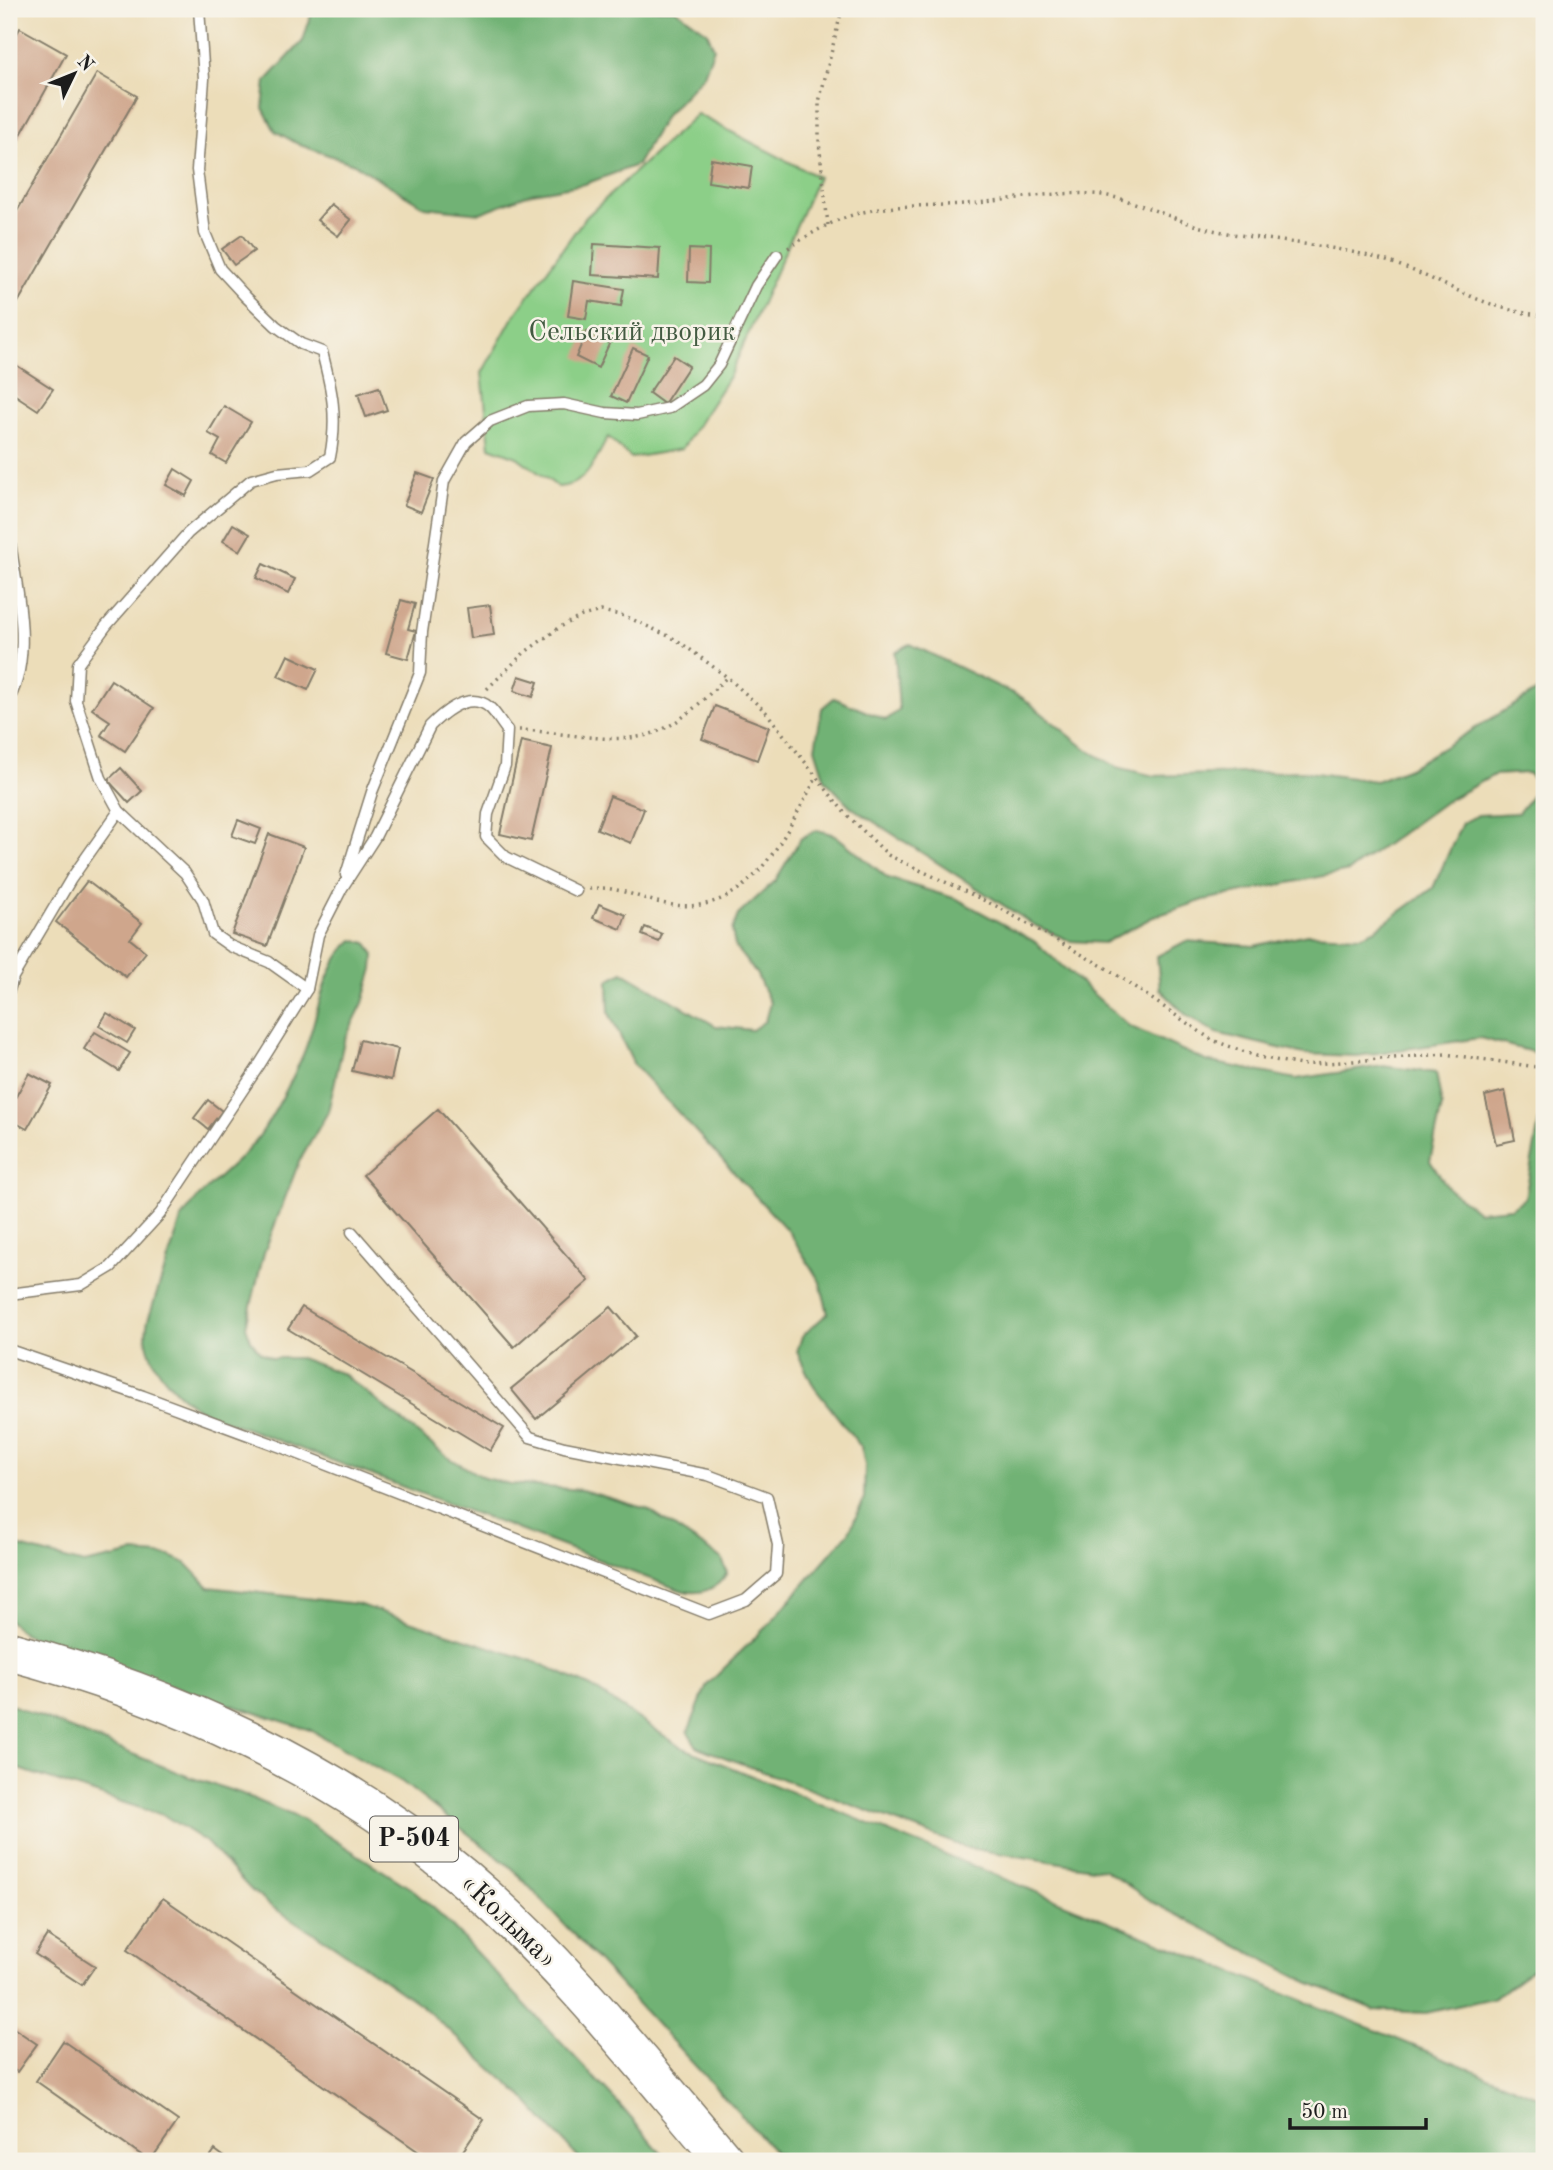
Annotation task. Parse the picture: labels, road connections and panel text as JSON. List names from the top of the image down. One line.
{"streets":{"highway":["Р-504","«Колыма»"]},"parks":["Сельский дворик"],"scale_bar":"50 m","north":"top right"}
